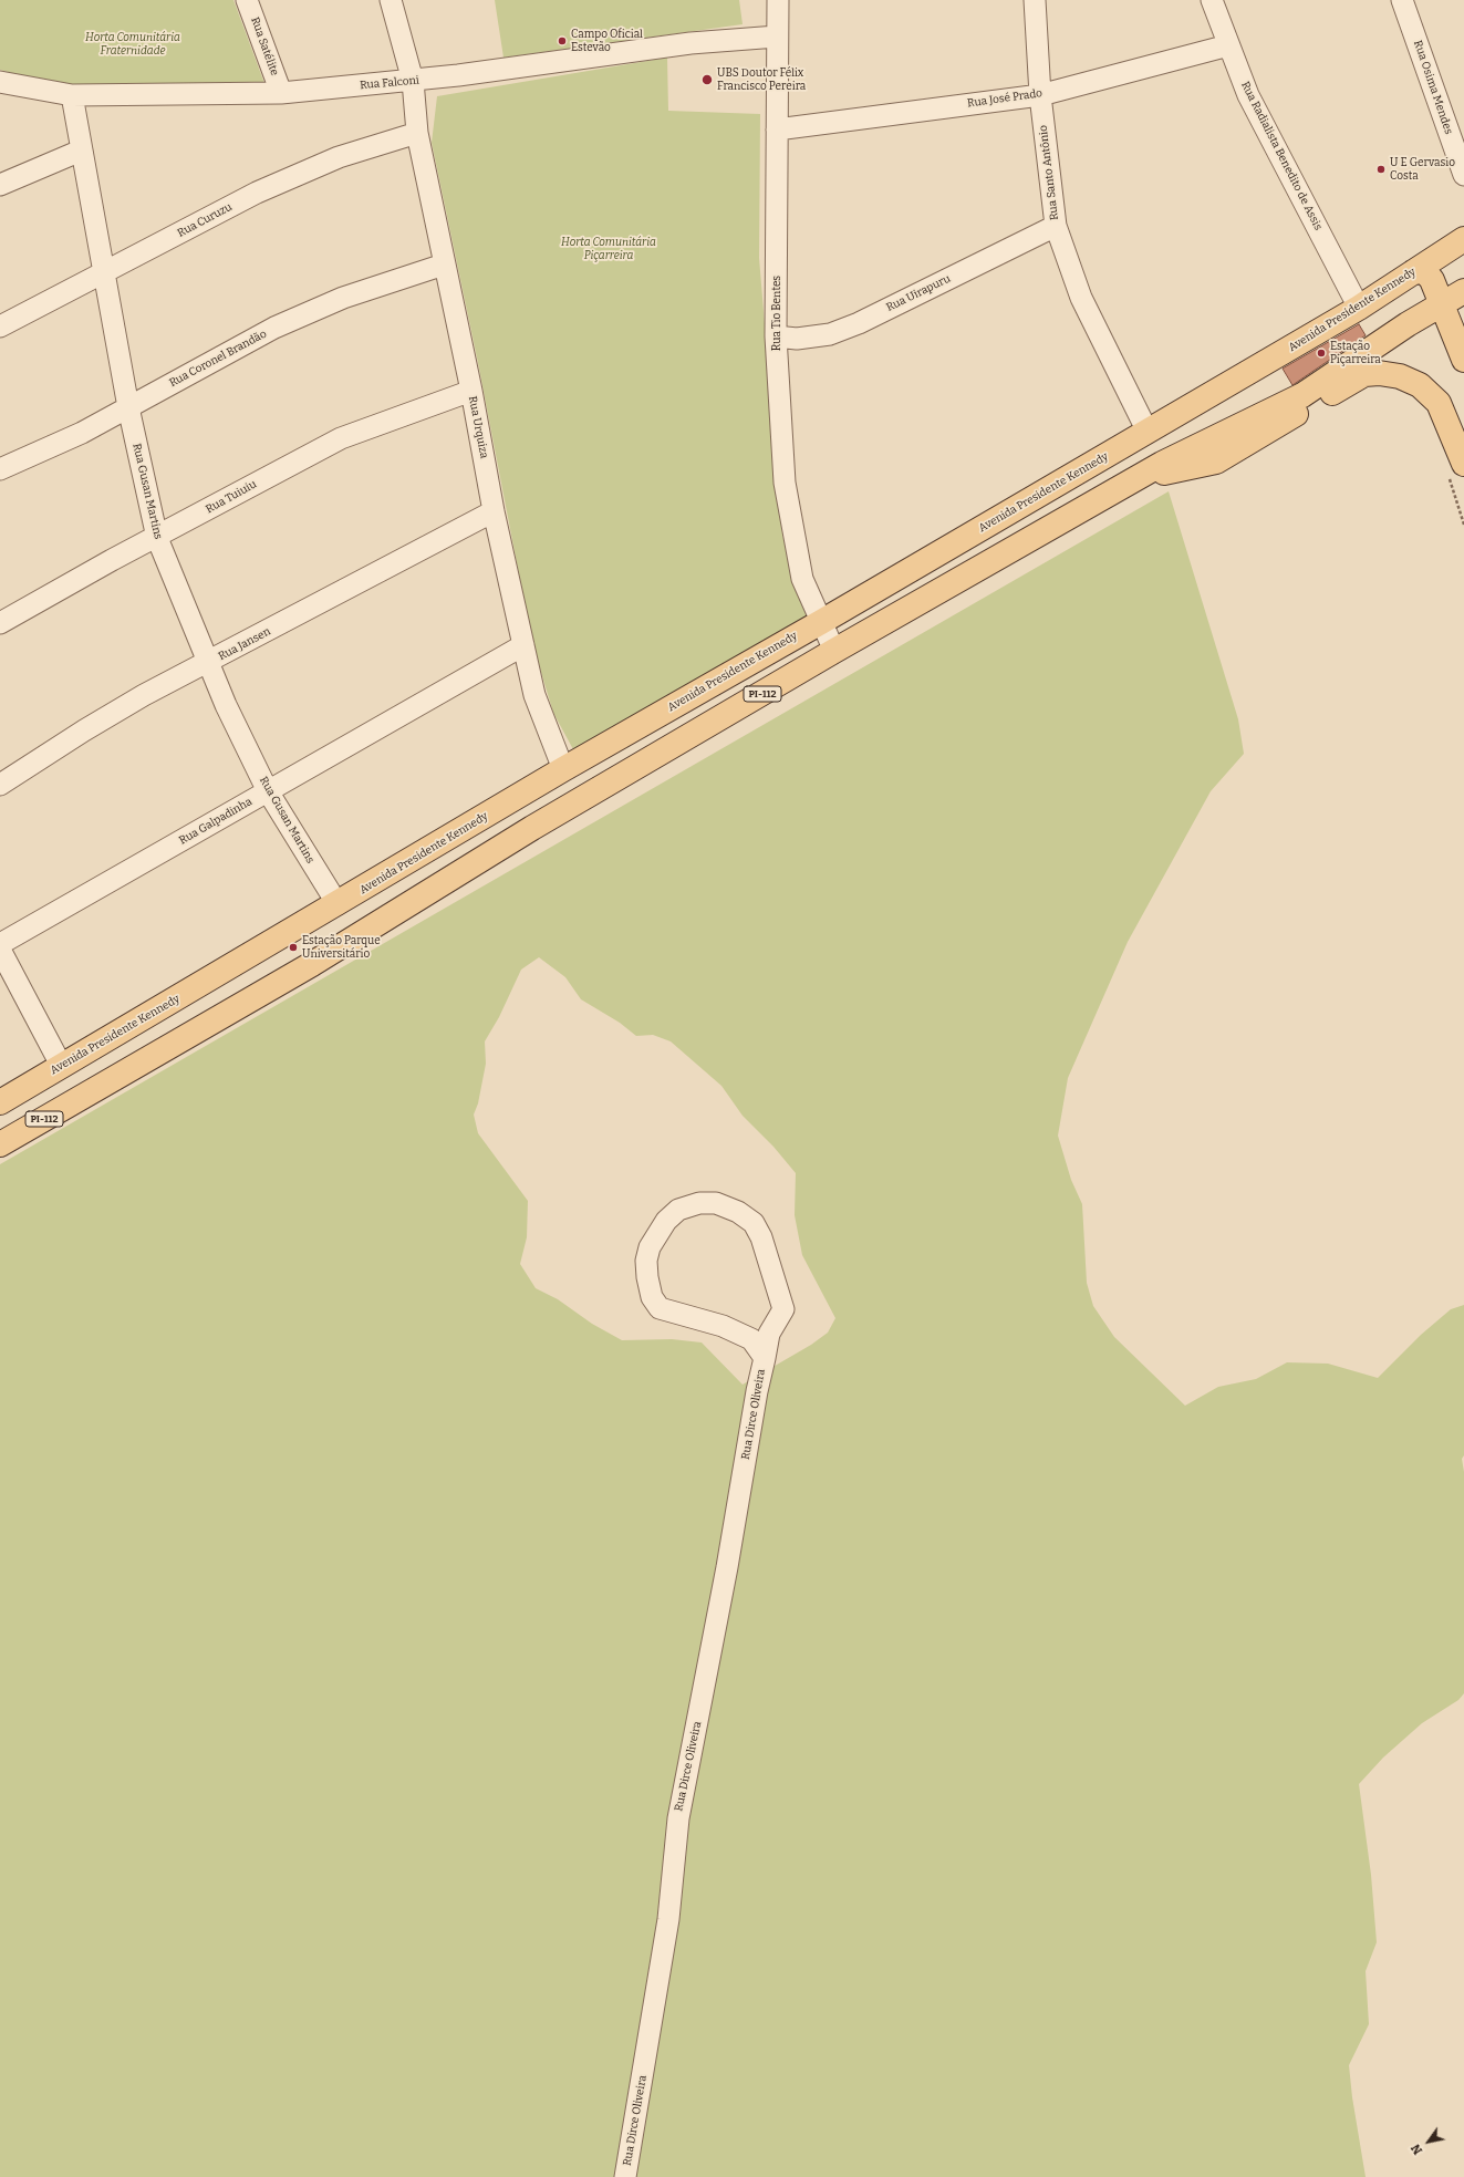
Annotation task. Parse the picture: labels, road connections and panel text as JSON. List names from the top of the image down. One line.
{"streets":{"main road":["Avenida Presidente Kennedy","PI-112"],"street":["Rua Satélite","Rua Falconi","Rua Osima Mendes","Rua José Prado","Rua Radialista Benedito de Assis","Rua Santo Antônio","Rua Curuzu","Rua Uirapuru","Rua Tio Bentes","Rua Coronel Brandão","Rua Urquiza","Rua Gusan Martins","Rua Tuiuiu","Rua Jansen","Rua Galpadinha","Rua Dirce Oliveira"]},"crossings":[["Rua Satélite","Rua Falconi"],["Rua Falconi","Rua Tio Bentes"],["Rua Falconi","Rua Urquiza"],["Rua Falconi","Rua Gusan Martins"],["Rua José Prado","Rua Radialista Benedito de Assis"],["Rua José Prado","Rua Santo Antônio"],["Rua José Prado","Rua Tio Bentes"],["Rua Radialista Benedito de Assis","Avenida Presidente Kennedy"],["Rua Santo Antônio","Rua Uirapuru"],["Rua Santo Antônio","Avenida Presidente Kennedy"],["Rua Curuzu","Rua Urquiza"],["Rua Curuzu","Rua Gusan Martins"],["Rua Uirapuru","Rua Tio Bentes"],["Avenida Presidente Kennedy","Rua Tio Bentes"],["Avenida Presidente Kennedy","Rua Urquiza"],["Avenida Presidente Kennedy","Rua Gusan Martins"],["Rua Tio Bentes","PI-112"],["Rua Coronel Brandão","Rua Urquiza"],["Rua Coronel Brandão","Rua Gusan Martins"],["Rua Urquiza","Rua Tuiuiu"],["Rua Urquiza","Rua Jansen"],["Rua Urquiza","Rua Galpadinha"],["Rua Gusan Martins","Rua Tuiuiu"],["Rua Gusan Martins","Rua Jansen"],["Rua Gusan Martins","Rua Galpadinha"]],"parks":["Horta Comunitária Fraternidade","Horta Comunitária Piçarreira"],"places":["Campo Oficial Estevão","UBS Doutor Félix Francisco Pereira","U E Gervasio Costa","Estação Piçarreira","Estação Parque Universitário"],"north":"bottom left"}
